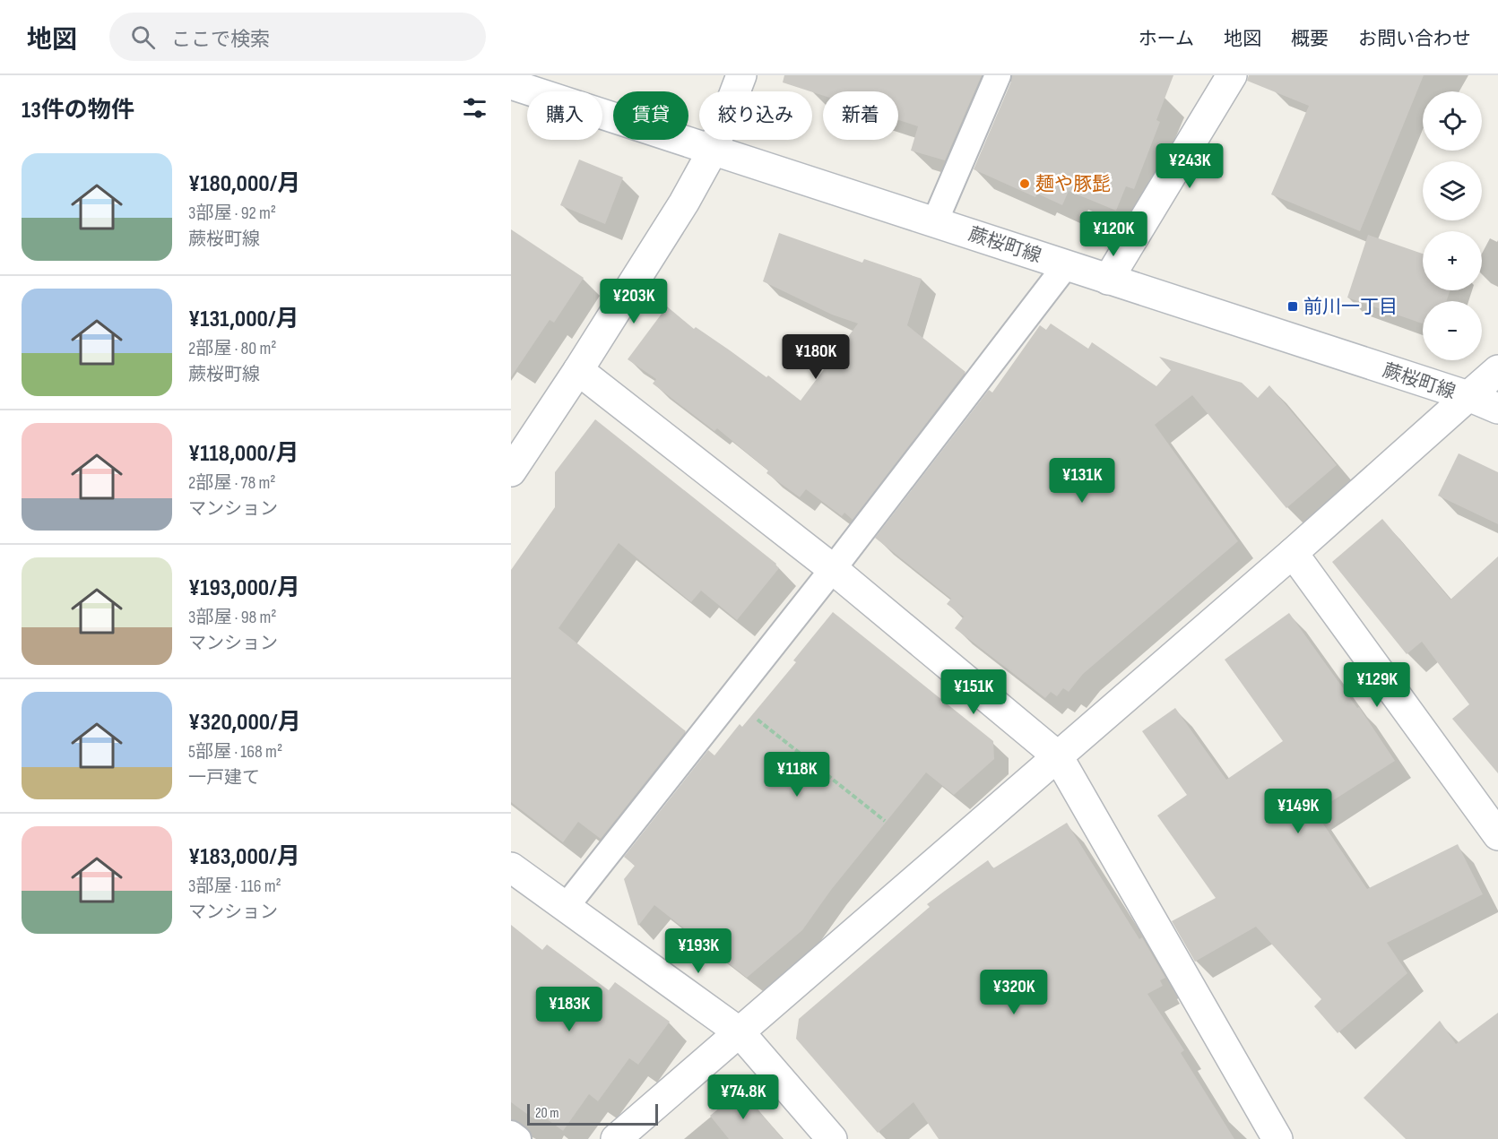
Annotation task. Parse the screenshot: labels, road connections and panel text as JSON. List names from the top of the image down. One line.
{"streets":{"street":["蕨桜町線"]},"places":{"other":["麺や豚髭"],"transit":["前川一丁目"]},"scale_bar":"20 m","page":{"header":"地図","search":"ここで検索","nav":["ホーム","地図","概要","お問い合わせ"],"heading":"13件の物件","map_buttons":["+","−"],"chip":["購入","賃貸","絞り込み","新着"],"list":[{"name":"¥180,000/月","note":"3部屋 · 92 m² · 蕨桜町線"},{"name":"¥131,000/月","note":"2部屋 · 80 m² · 蕨桜町線"},{"name":"¥118,000/月","note":"2部屋 · 78 m² · マンション"},{"name":"¥193,000/月","note":"3部屋 · 98 m² · マンション"},{"name":"¥320,000/月","note":"5部屋 · 168 m² · 一戸建て"},{"name":"¥183,000/月","note":"3部屋 · 116 m² · マンション"}],"price":["¥243K","¥120K","¥203K","¥180K","¥131K","¥129K","¥151K","¥118K","¥149K","¥193K","¥320K","¥183K","¥74.8K"],"scale":"20 m"}}
